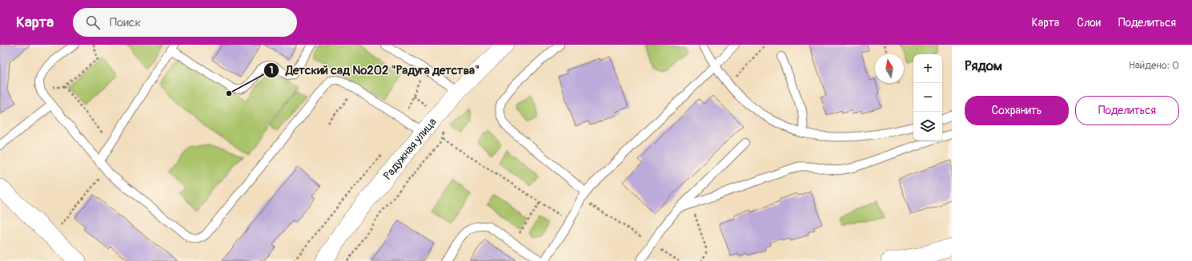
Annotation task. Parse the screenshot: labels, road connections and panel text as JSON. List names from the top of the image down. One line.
{"streets":{"street":["Радужная улица"]},"places":["Детский сад №202 \"Радуга детства\""],"north":"top","page":{"header":"Карта","search":"Поиск","nav":["Карта","Слои","Поделиться"],"heading":["Рядом","Найдено: 0"],"map_buttons":["+","−"],"buttons":["Сохранить","Поделиться"]}}
